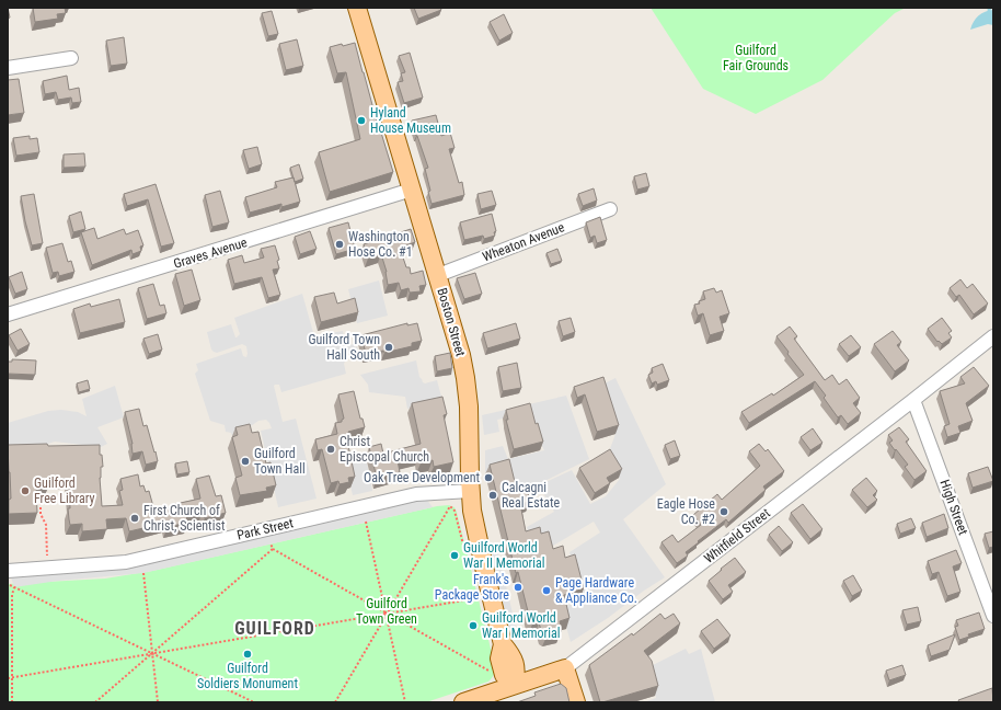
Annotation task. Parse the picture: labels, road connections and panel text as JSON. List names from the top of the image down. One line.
{"streets":{"main road":["Boston Street","Whitfield Street"],"street":["Wheaton Avenue","Graves Avenue","High Street","Park Street"]},"crossings":[["Wheaton Avenue","Boston Street"],["Graves Avenue","Boston Street"],["Boston Street","Park Street"],["Boston Street","Whitfield Street"],["High Street","Whitfield Street"]],"districts":["GUILFORD"],"parks":["Guilford Fair Grounds","Guilford Town Green"],"places":["Hyland House Museum","Washington Hose Co. #1","Guilford Town Hall South","Christ Episcopal Church","Guilford Town Hall","Oak Tree Development","Guilford Free Library","Calcagni Real Estate","Eagle Hose Co. #2","First Church of Christ, Scientist","Guilford World War II Memorial","Frank's Package Store","Page Hardware & Appliance Co.","Guilford World War I Memorial","Guilford Soldiers Monument"]}
